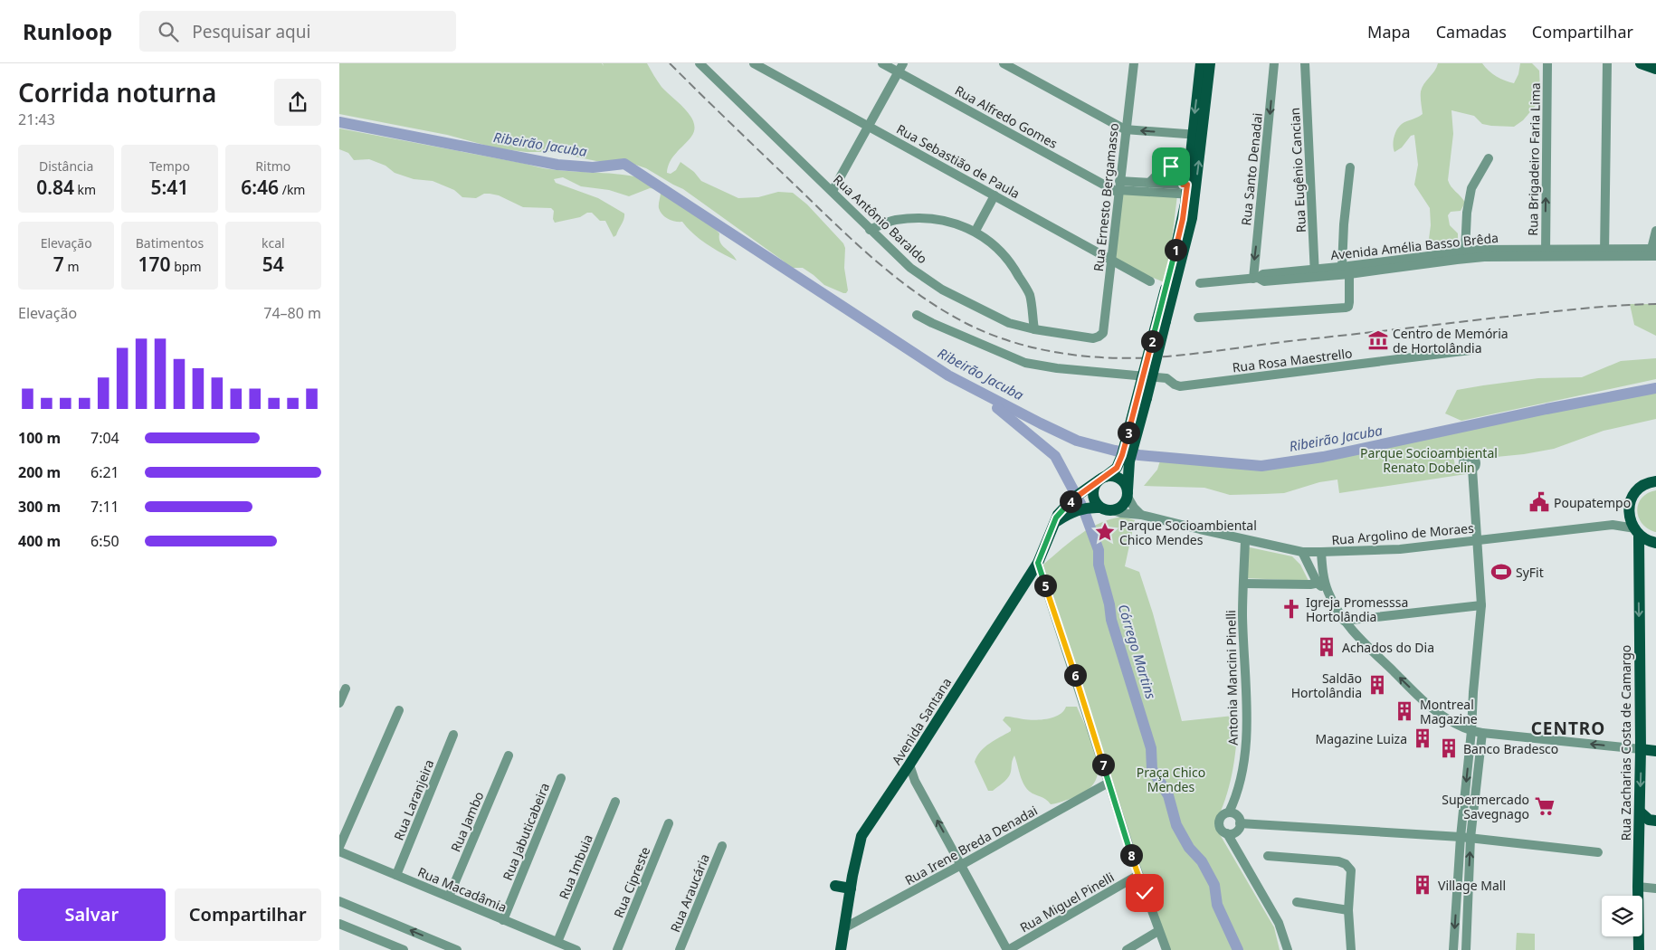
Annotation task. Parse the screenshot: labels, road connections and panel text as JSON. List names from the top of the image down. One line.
{"streets":{"main road":["Avenida Santana","Rua Zacharias Costa de Camargo"],"street":["Rua Alfredo Gomes","Rua Brigadeiro Faria Lima","Rua Sebastião de Paula","Rua Santo Denadai","Rua Eugênio Cancian","Rua Ernesto Bergamasso","Rua Antônio Baraldo","Avenida Amélia Basso Brêda","Rua Rosa Maestrello","Rua Argolino de Moraes","Antonia Mancini Pinelli","Rua Laranjeira","Rua Jambo","Rua Jabuticabeira","Rua Irene Breda Denadai","Rua Imbuia","Rua Cipreste","Rua Macadâmia","Rua Araucária","Rua Miguel Pinelli"]},"crossings":[["Rua Alfredo Gomes","Rua Ernesto Bergamasso"],["Rua Brigadeiro Faria Lima","Avenida Amélia Basso Brêda"],["Rua Sebastião de Paula","Rua Ernesto Bergamasso"],["Rua Santo Denadai","Avenida Amélia Basso Brêda"],["Rua Eugênio Cancian","Avenida Amélia Basso Brêda"],["Rua Ernesto Bergamasso","Rua Antônio Baraldo"],["Rua Argolino de Moraes","Antonia Mancini Pinelli"],["Rua Argolino de Moraes","Avenida Santana"],["Rua Argolino de Moraes","Rua Zacharias Costa de Camargo"],["Avenida Santana","Rua Irene Breda Denadai"],["Rua Laranjeira","Rua Macadâmia"],["Rua Jambo","Rua Macadâmia"],["Rua Jabuticabeira","Rua Macadâmia"],["Rua Imbuia","Rua Macadâmia"]],"one_way":["Rua Santo Denadai","Rua Zacharias Costa de Camargo"],"districts":["CENTRO"],"water":["Ribeirão Jacuba","Córrego Martins"],"parks":["Parque Socioambiental Renato Dobelin","Praça Chico Mendes"],"places":{"museum":["Centro de Memória de Hortolândia"],"public building":["Poupatempo"],"place":["Parque Socioambiental Chico Mendes"],"sports":["SyFit"],"church":["Igreja Promesssa Hortolândia"],"building":["Achados do Dia","Saldão Hortolândia","Montreal Magazine","Magazine Luiza","Banco Bradesco","Village Mall"],"supermarket":["Supermercado Savegnago"]},"page":{"header":"Runloop","search":"Pesquisar aqui","nav":["Mapa","Camadas","Compartilhar"],"heading":["Corrida noturna","21:43"],"stats":[["Distância","0.84 km"],["Tempo","5:41"],["Ritmo","6:46 /km"],["Elevação","7 m"],["Batimentos","170 bpm"],["kcal","54"]],"pins":["1","2","3","4","5","6","7","8"],"chart":["Elevação","74–80 m"],"list":[{"name":"100 m","note":"7:04"},{"name":"200 m","note":"6:21"},{"name":"300 m","note":"7:11"},{"name":"400 m","note":"6:50"}],"buttons":["Salvar","Compartilhar"]}}
